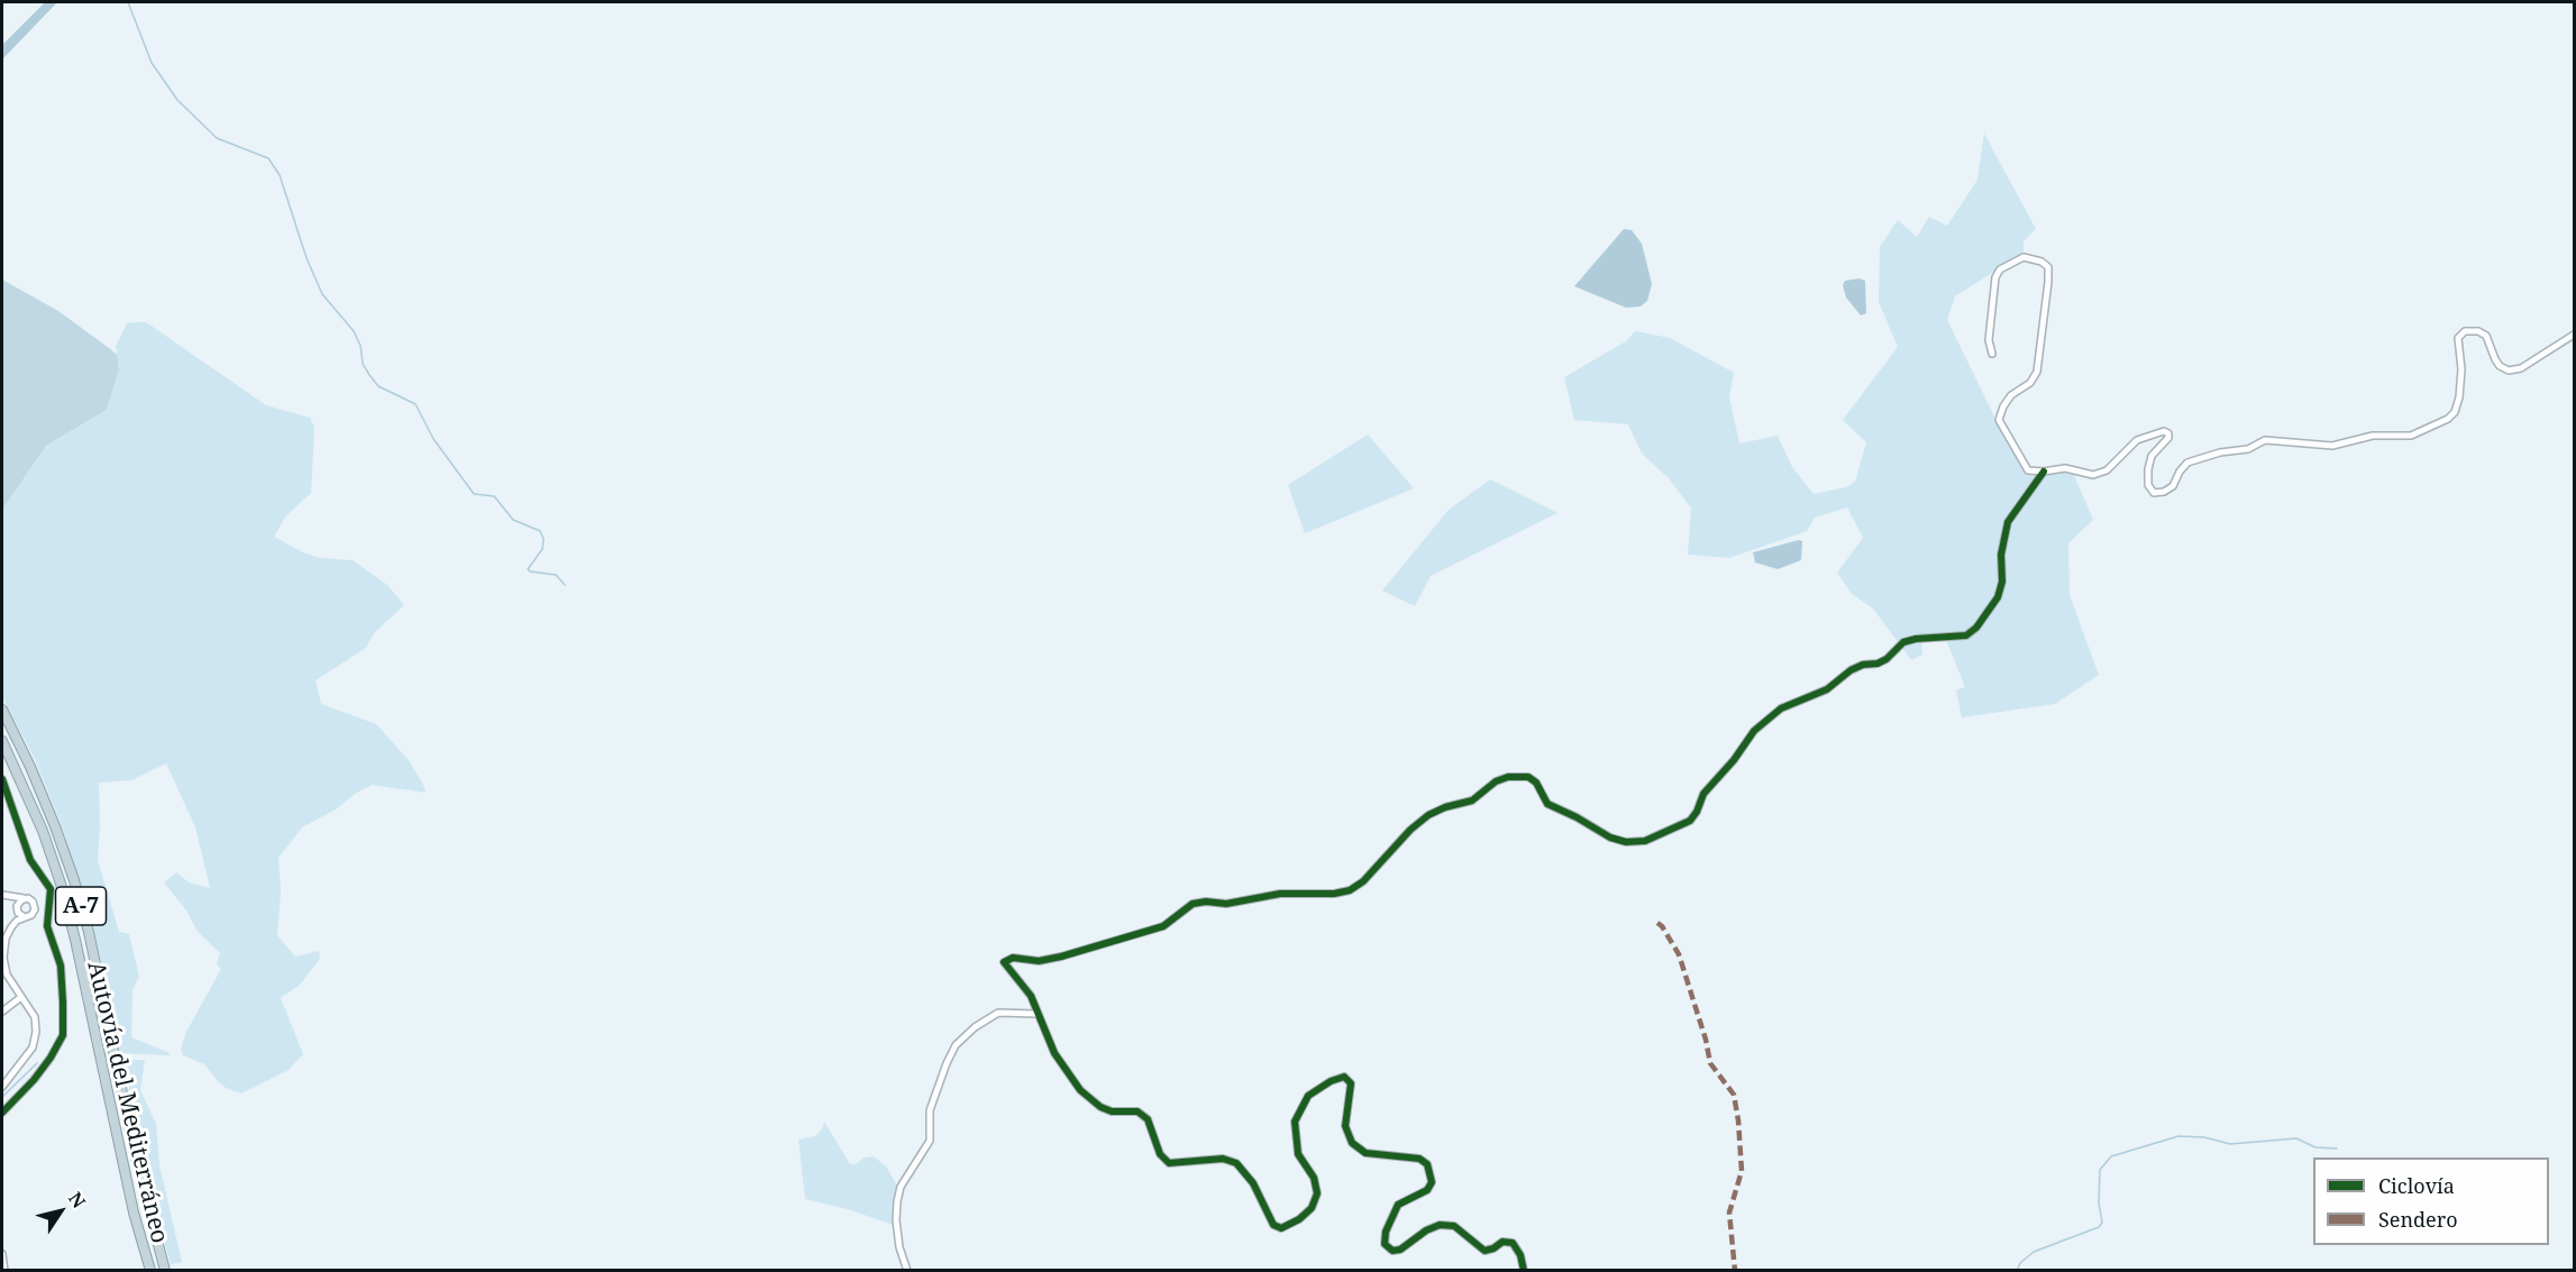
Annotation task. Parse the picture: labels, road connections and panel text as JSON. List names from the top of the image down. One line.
{"streets":{"highway":["A-7","Autovía del Mediterráneo"]},"legend":["Ciclovía","Sendero"],"north":"top right"}
